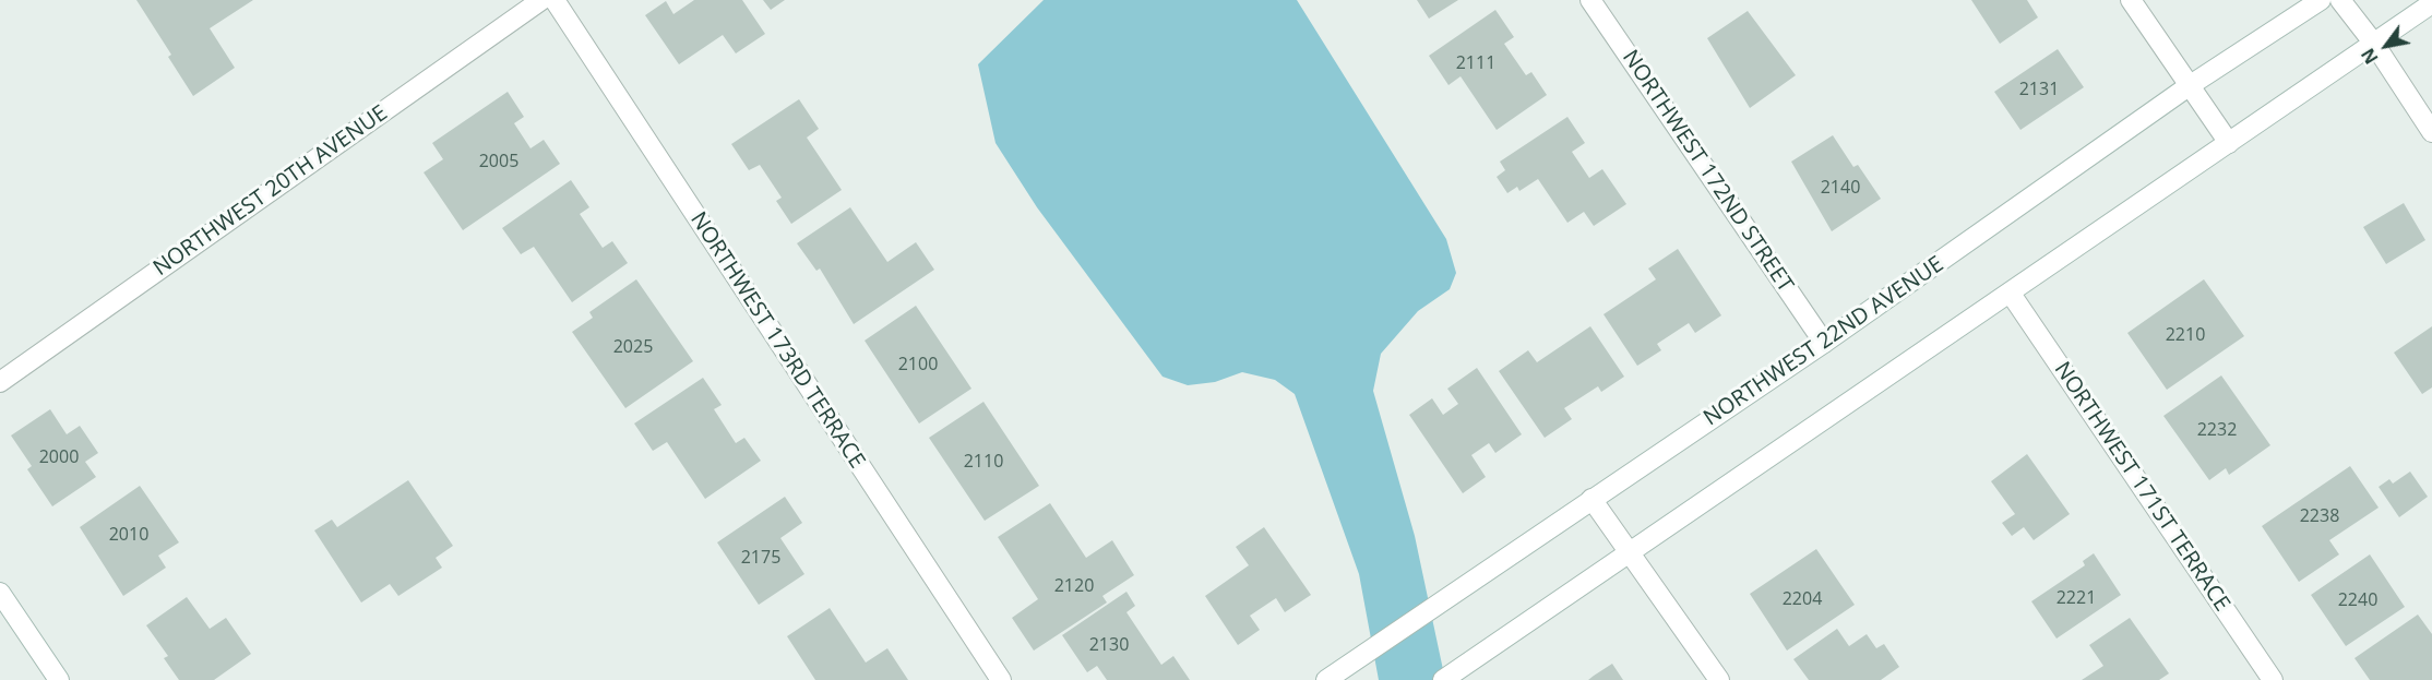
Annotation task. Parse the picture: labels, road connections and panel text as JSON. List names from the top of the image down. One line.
{"streets":{"street":["NORTHWEST 172ND STREET","NORTHWEST 20TH AVENUE","NORTHWEST 173RD TERRACE","NORTHWEST 22ND AVENUE","NORTHWEST 171ST TERRACE"]},"crossings":[["NORTHWEST 172ND STREET","NORTHWEST 22ND AVENUE"]],"house_numbers":["2111","2131","2005","2140","2210","2025","2100","2232","2000","2110","2238","2010","2175","2120","2221","2204","2240","2130"],"north":"bottom left"}
